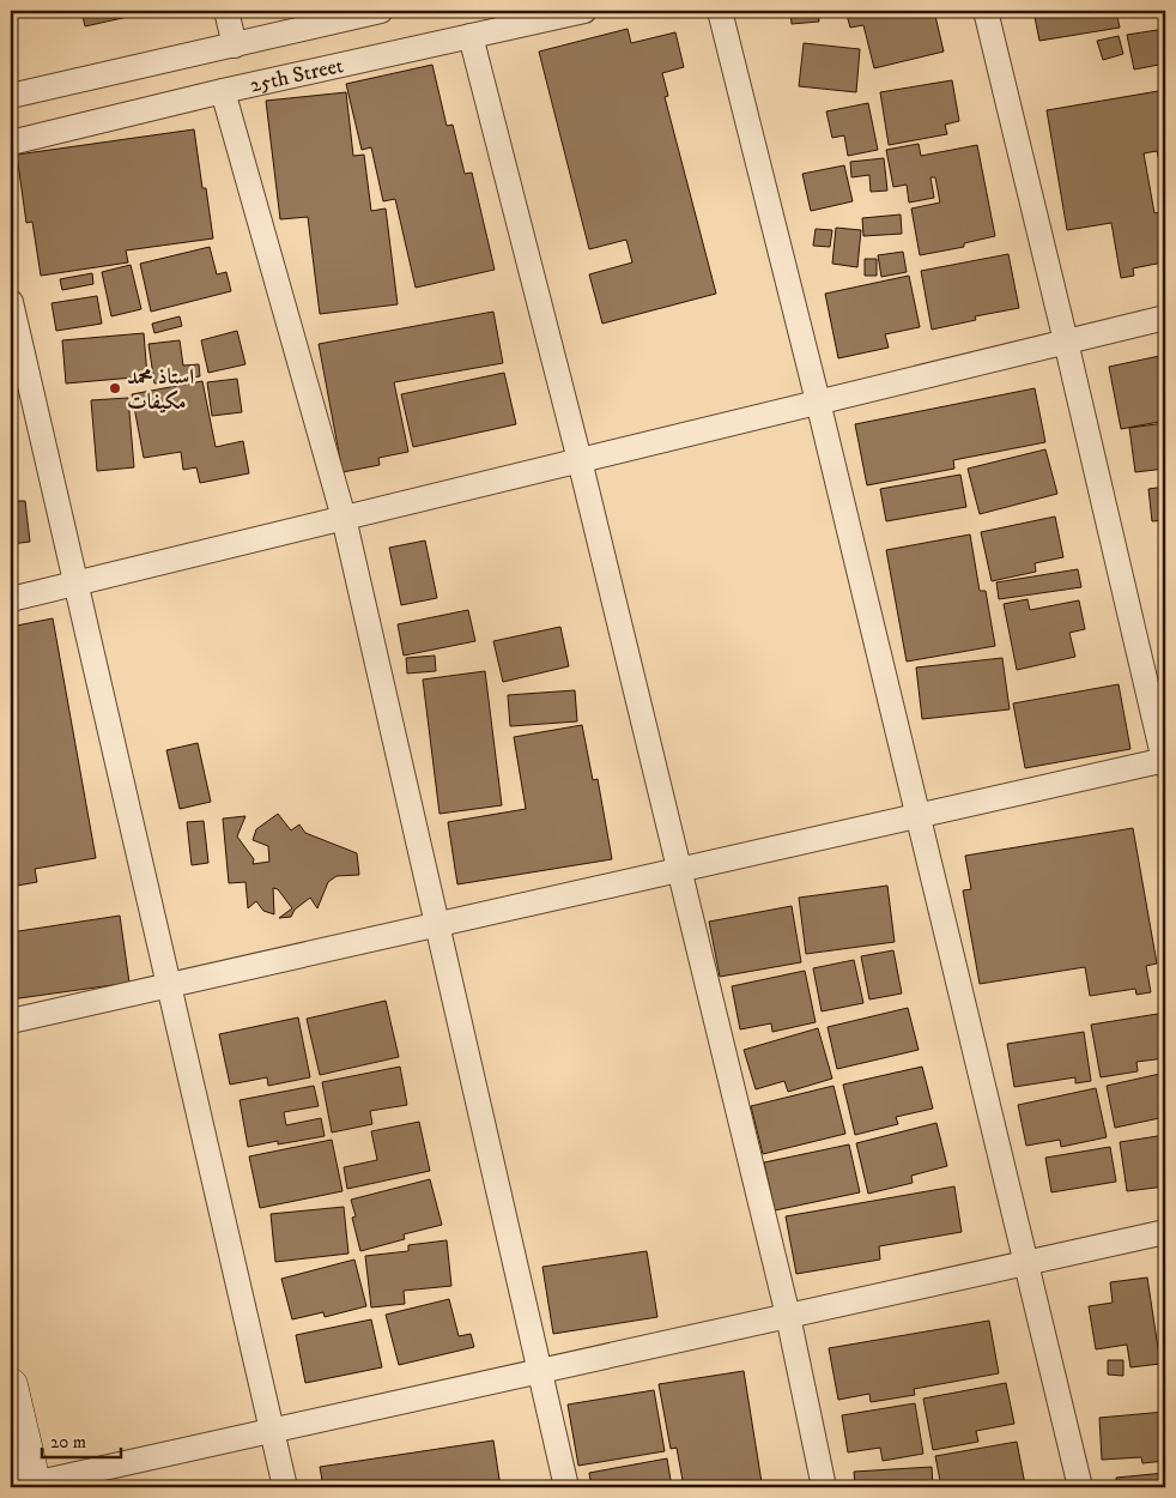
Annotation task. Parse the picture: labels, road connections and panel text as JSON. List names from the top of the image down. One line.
{"streets":{"street":["25th Street"]},"places":["استاذ محمد مكيفات"],"scale_bar":"20 m"}
